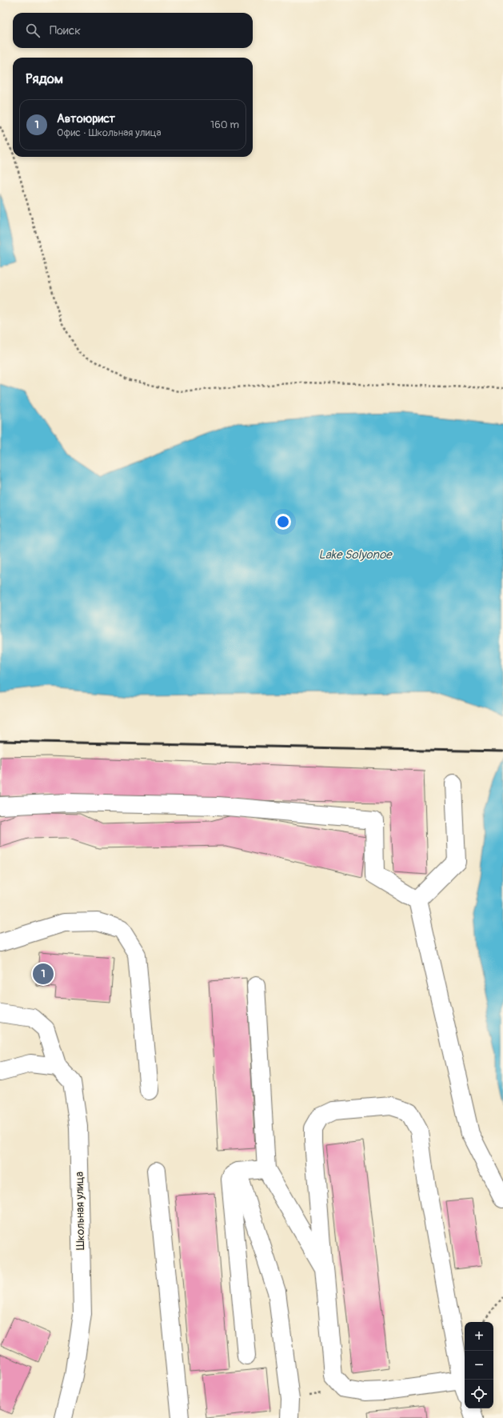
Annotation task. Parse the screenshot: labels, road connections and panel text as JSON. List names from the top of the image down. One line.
{"streets":{"street":["Школьная улица"]},"water":["Lake Solyonoe"],"page":{"search":"Поиск","heading":"Рядом","list":[{"mark":"1","name":"Автоюрист","note":"Офис · Школьная улица","value":"160 m"}],"pins":"1","map_buttons":["+","−"]}}
